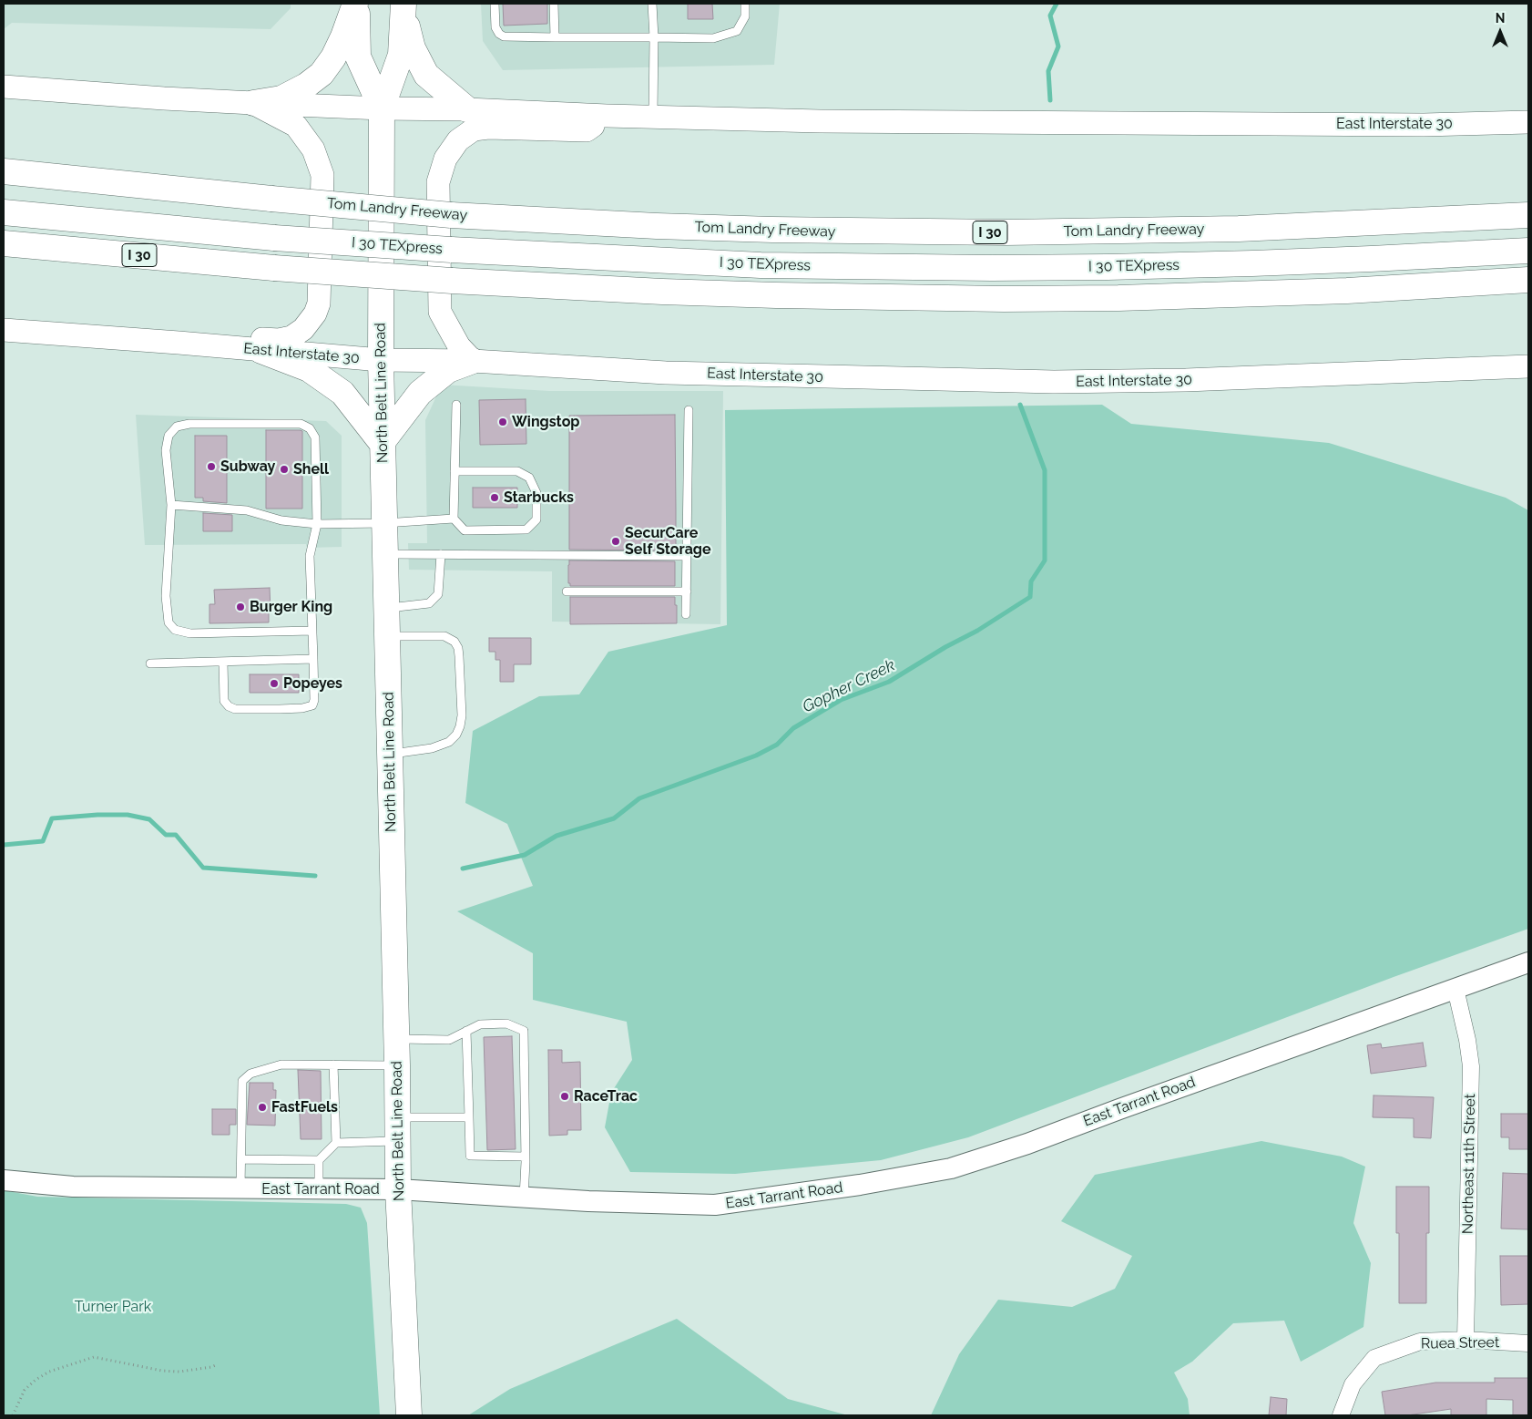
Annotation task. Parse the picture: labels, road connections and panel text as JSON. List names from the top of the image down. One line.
{"streets":{"main road":["East Interstate 30","Tom Landry Freeway","I 30","I 30 TEXpress","North Belt Line Road"],"street":["East Tarrant Road","Northeast 11th Street","Ruea Street"]},"crossings":[["East Interstate 30","North Belt Line Road"],["North Belt Line Road","East Tarrant Road"],["East Tarrant Road","Northeast 11th Street"],["Northeast 11th Street","Ruea Street"]],"water":["Gopher Creek"],"parks":["Turner Park"],"places":["Wingstop","Subway","Shell","Starbucks","SecurCare Self Storage","Burger King","Popeyes","RaceTrac","FastFuels"],"north":"top"}
